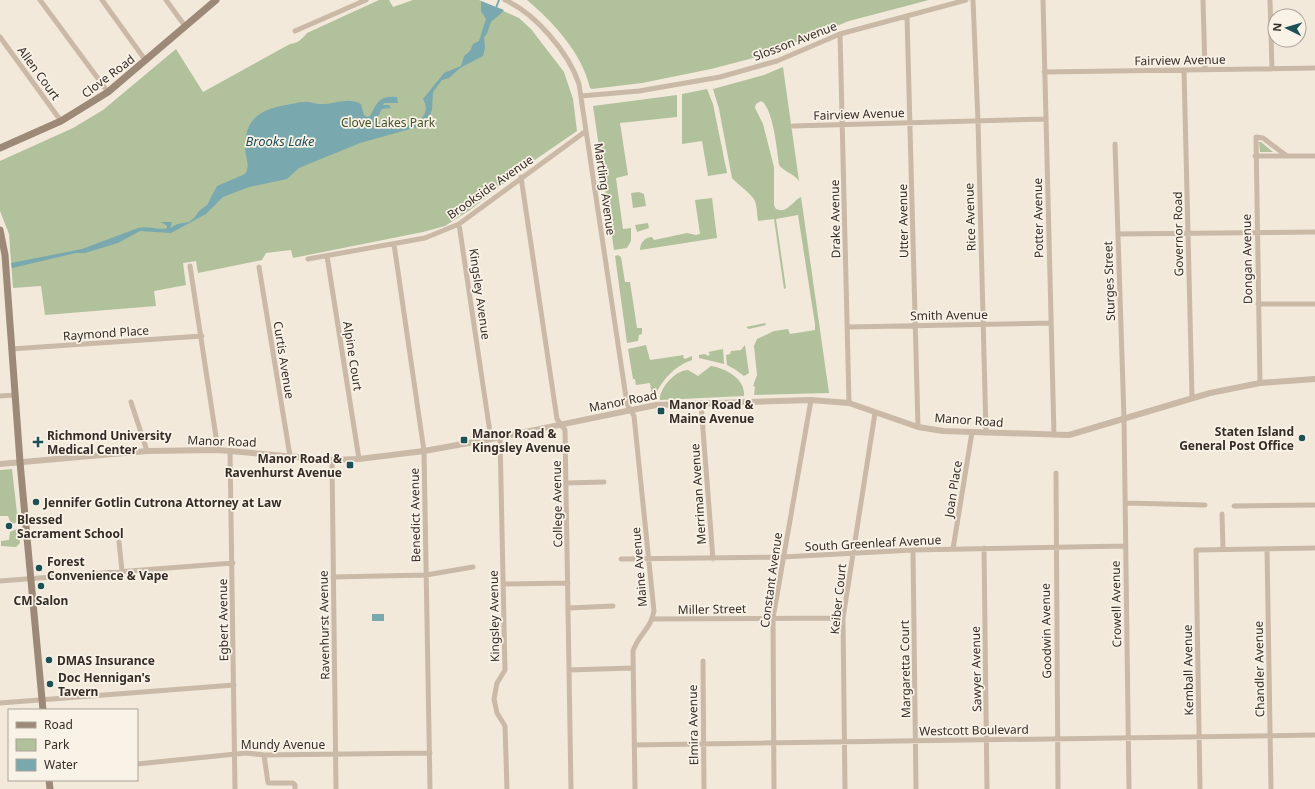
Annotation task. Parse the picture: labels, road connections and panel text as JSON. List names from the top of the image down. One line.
{"streets":{"main road":["Clove Road"],"street":["Slosson Avenue","Fairview Avenue","Allen Court","Brookside Avenue","Martling Avenue","Rice Avenue","Potter Avenue","Drake Avenue","Utter Avenue","Governor Road","Dongan Avenue","Sturges Street","Kingsley Avenue","Smith Avenue","Raymond Place","Alpine Court","Curtis Avenue","Manor Road","Joan Place","Merriman Avenue","College Avenue","Benedict Avenue","South Greenleaf Avenue","Maine Avenue","Constant Avenue","Keiber Court","Crowell Avenue","Miller Street","Egbert Avenue","Ravenhurst Avenue","Goodwin Avenue","Margaretta Court","Sawyer Avenue","Chandler Avenue","Kemball Avenue","Elmira Avenue","Westcott Boulevard","Mundy Avenue"]},"crossings":[["Slosson Avenue","Martling Avenue"],["Slosson Avenue","Drake Avenue"],["Slosson Avenue","Utter Avenue"],["Fairview Avenue","Rice Avenue"],["Fairview Avenue","Potter Avenue"],["Fairview Avenue","Drake Avenue"],["Fairview Avenue","Utter Avenue"],["Fairview Avenue","Governor Road"],["Allen Court","Clove Road"],["Brookside Avenue","Martling Avenue"],["Brookside Avenue","Kingsley Avenue"],["Brookside Avenue","Alpine Court"],["Brookside Avenue","College Avenue"],["Brookside Avenue","Benedict Avenue"],["Martling Avenue","Manor Road"],["Martling Avenue","Maine Avenue"],["Rice Avenue","Smith Avenue"],["Rice Avenue","Manor Road"],["Potter Avenue","Smith Avenue"],["Potter Avenue","Manor Road"],["Drake Avenue","Smith Avenue"],["Drake Avenue","Manor Road"],["Utter Avenue","Smith Avenue"],["Utter Avenue","Manor Road"],["Governor Road","Manor Road"],["Dongan Avenue","Manor Road"],["Sturges Street","Manor Road"],["Sturges Street","Crowell Avenue"],["Kingsley Avenue","Manor Road"],["Alpine Court","Manor Road"],["Curtis Avenue","Manor Road"],["Manor Road","Joan Place"],["Manor Road","Merriman Avenue"],["Manor Road","College Avenue"],["Manor Road","Benedict Avenue"],["Manor Road","Maine Avenue"],["Manor Road","Constant Avenue"],["Manor Road","Keiber Court"],["Manor Road","Crowell Avenue"],["Manor Road","Egbert Avenue"],["Manor Road","Ravenhurst Avenue"],["Joan Place","South Greenleaf Avenue"],["Merriman Avenue","South Greenleaf Avenue"],["Benedict Avenue","Mundy Avenue"],["South Greenleaf Avenue","Maine Avenue"],["South Greenleaf Avenue","Constant Avenue"],["South Greenleaf Avenue","Keiber Court"],["South Greenleaf Avenue","Crowell Avenue"],["South Greenleaf Avenue","Goodwin Avenue"],["South Greenleaf Avenue","Margaretta Court"],["South Greenleaf Avenue","Sawyer Avenue"],["Maine Avenue","Miller Street"],["Maine Avenue","Westcott Boulevard"],["Constant Avenue","Miller Street"],["Constant Avenue","Westcott Boulevard"],["Keiber Court","Miller Street"],["Keiber Court","Westcott Boulevard"],["Crowell Avenue","Westcott Boulevard"],["Egbert Avenue","Mundy Avenue"],["Ravenhurst Avenue","Mundy Avenue"],["Goodwin Avenue","Westcott Boulevard"],["Margaretta Court","Westcott Boulevard"],["Sawyer Avenue","Westcott Boulevard"],["Chandler Avenue","Westcott Boulevard"],["Kemball Avenue","Westcott Boulevard"],["Elmira Avenue","Westcott Boulevard"]],"water":["Brooks Lake"],"parks":["Clove Lakes Park"],"places":{"transit":["Manor Road & Maine Avenue","Manor Road & Kingsley Avenue","Manor Road & Ravenhurst Avenue"],"other":["Staten Island General Post Office","Jennifer Gotlin Cutrona Attorney at Law","Blessed Sacrament School","Forest Convenience & Vape","CM Salon","DMAS Insurance","Doc Hennigan's Tavern"],"health":["Richmond University Medical Center"]},"legend":["Road","Park","Water"],"north":"left"}
